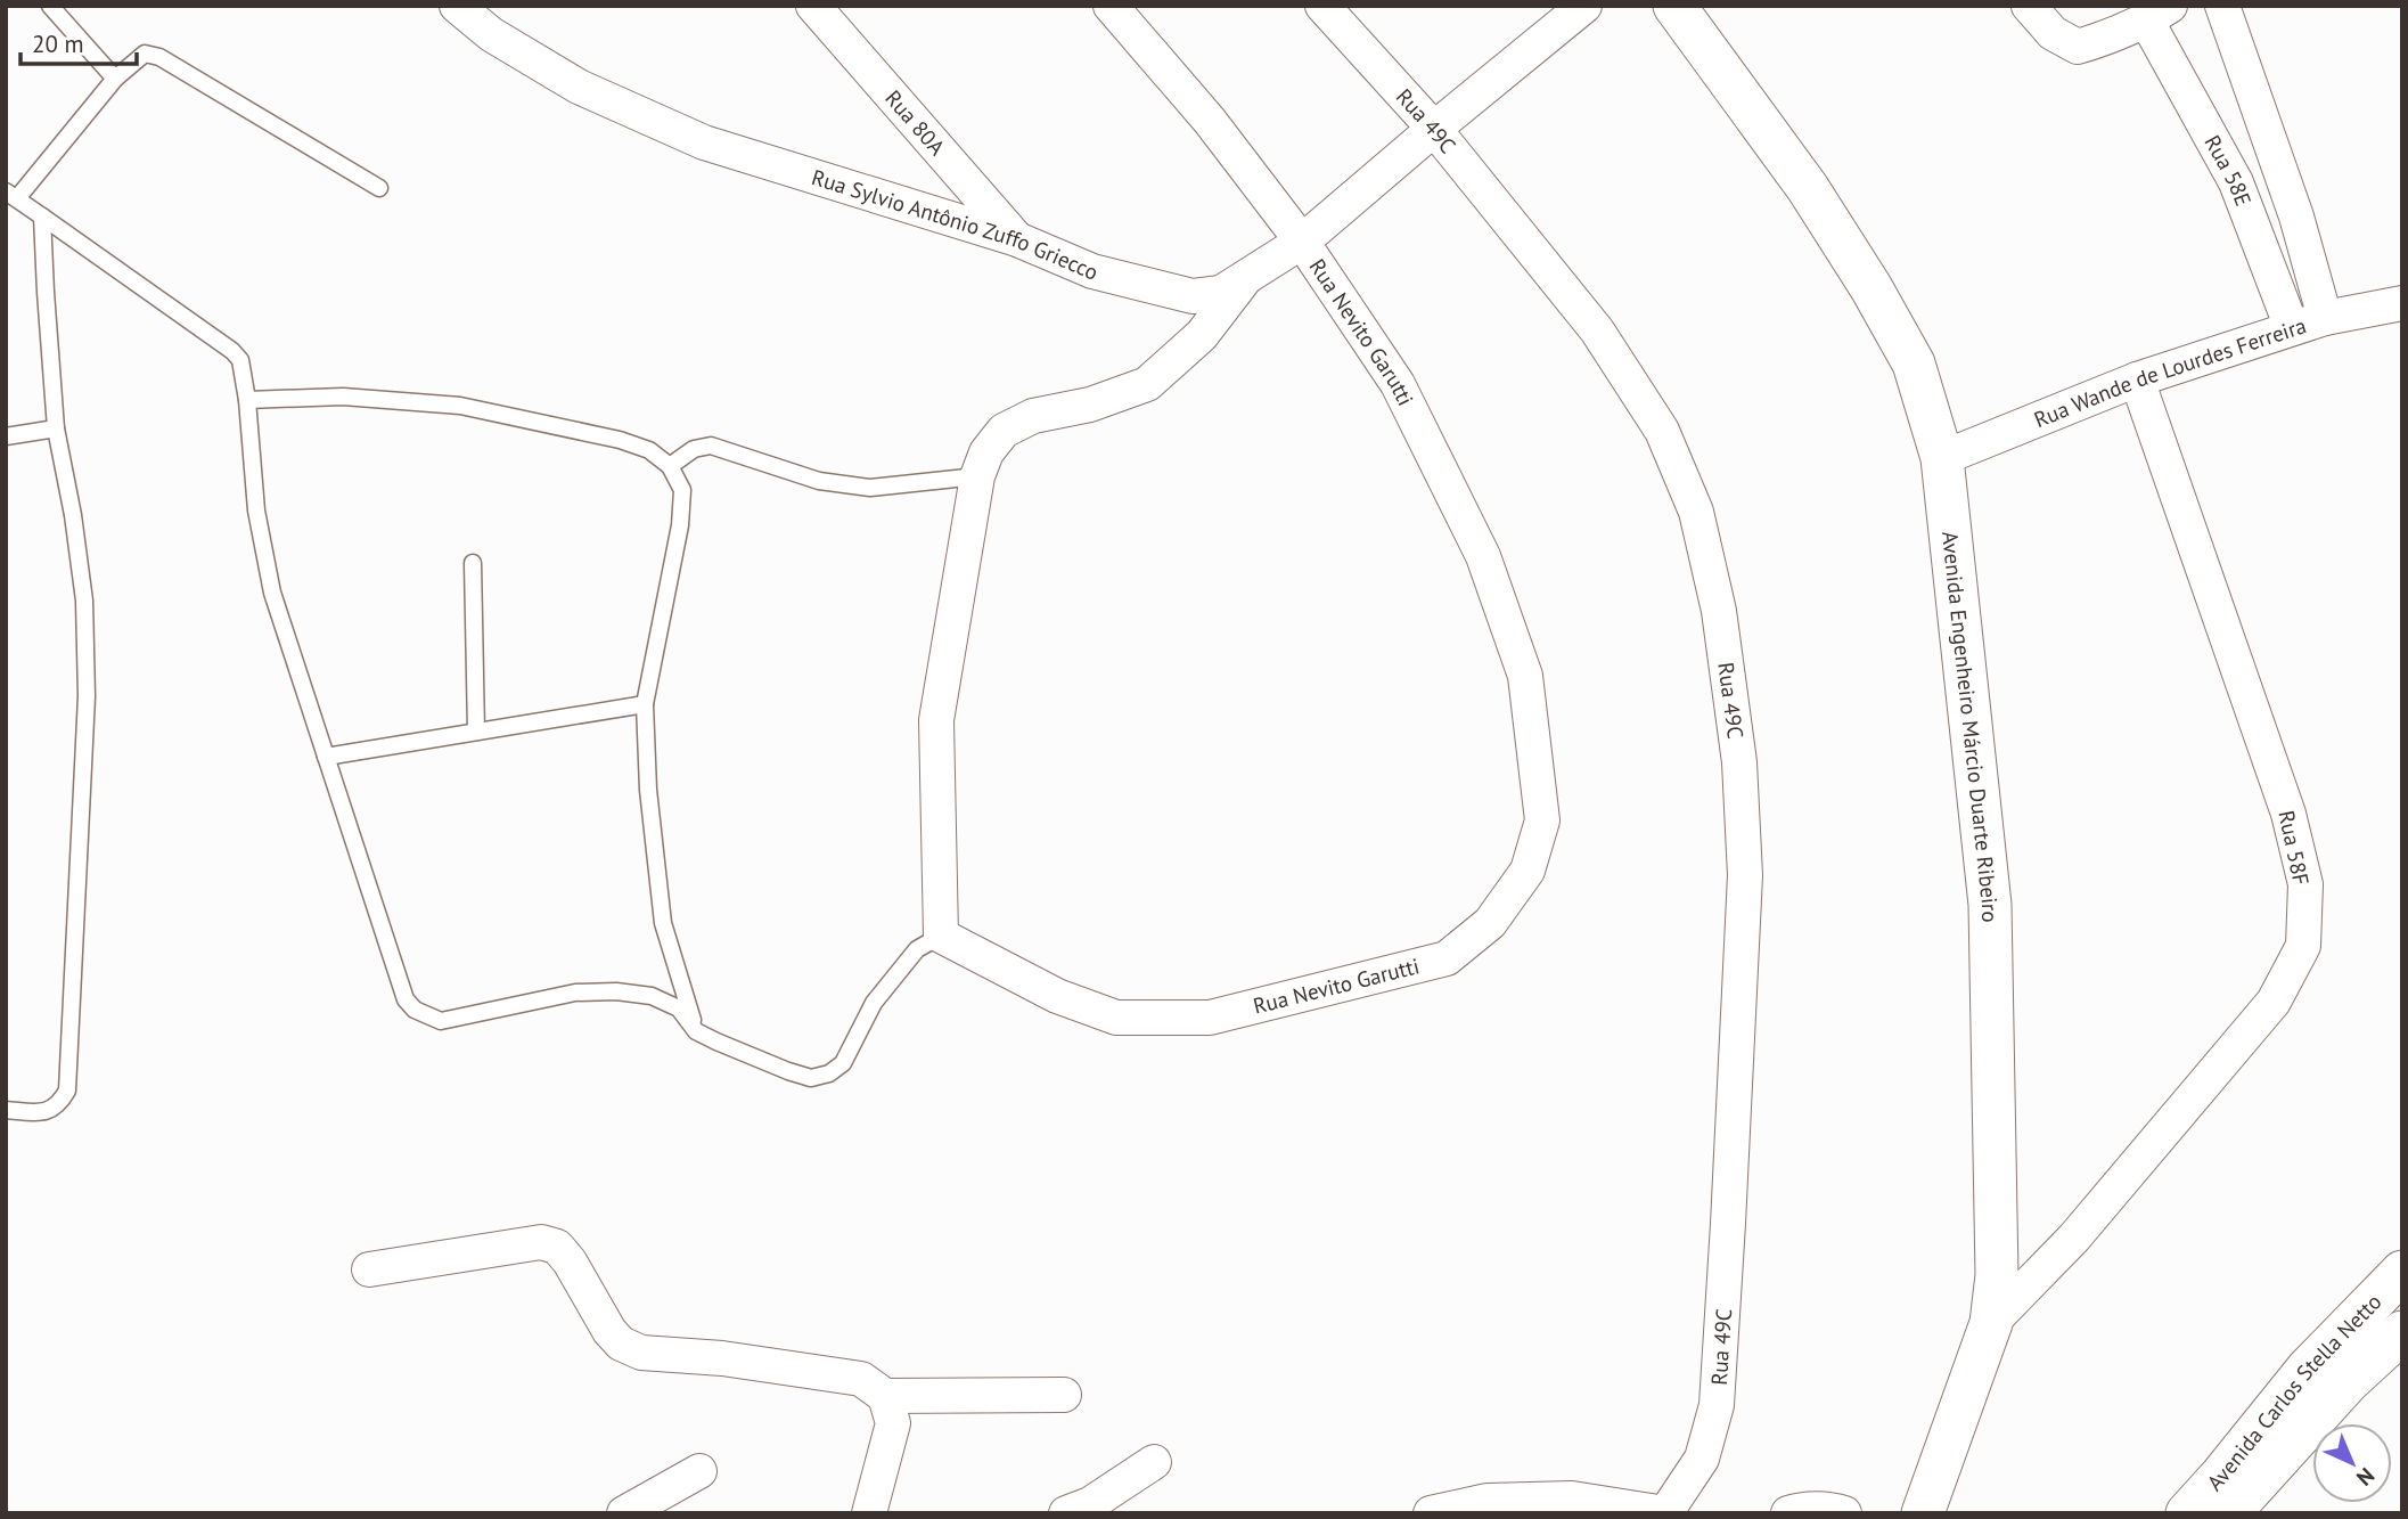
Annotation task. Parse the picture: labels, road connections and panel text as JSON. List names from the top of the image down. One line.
{"streets":{"street":["Rua 49C","Rua 80A","Rua 58E","Rua Sylvio Antônio Zuffo Griecco","Rua Nevito Garutti","Rua Wande de Lourdes Ferreira","Avenida Engenheiro Márcio Duarte Ribeiro","Rua 58F","Avenida Carlos Stella Netto"]},"crossings":[["Rua 49C","Rua Sylvio Antônio Zuffo Griecco"],["Rua 80A","Rua Sylvio Antônio Zuffo Griecco"],["Rua 58E","Rua Wande de Lourdes Ferreira"],["Rua Sylvio Antônio Zuffo Griecco","Rua Nevito Garutti"],["Rua Wande de Lourdes Ferreira","Avenida Engenheiro Márcio Duarte Ribeiro"],["Rua Wande de Lourdes Ferreira","Rua 58F"],["Avenida Engenheiro Márcio Duarte Ribeiro","Rua 58F"]],"scale_bar":"20 m","north":"bottom right"}
